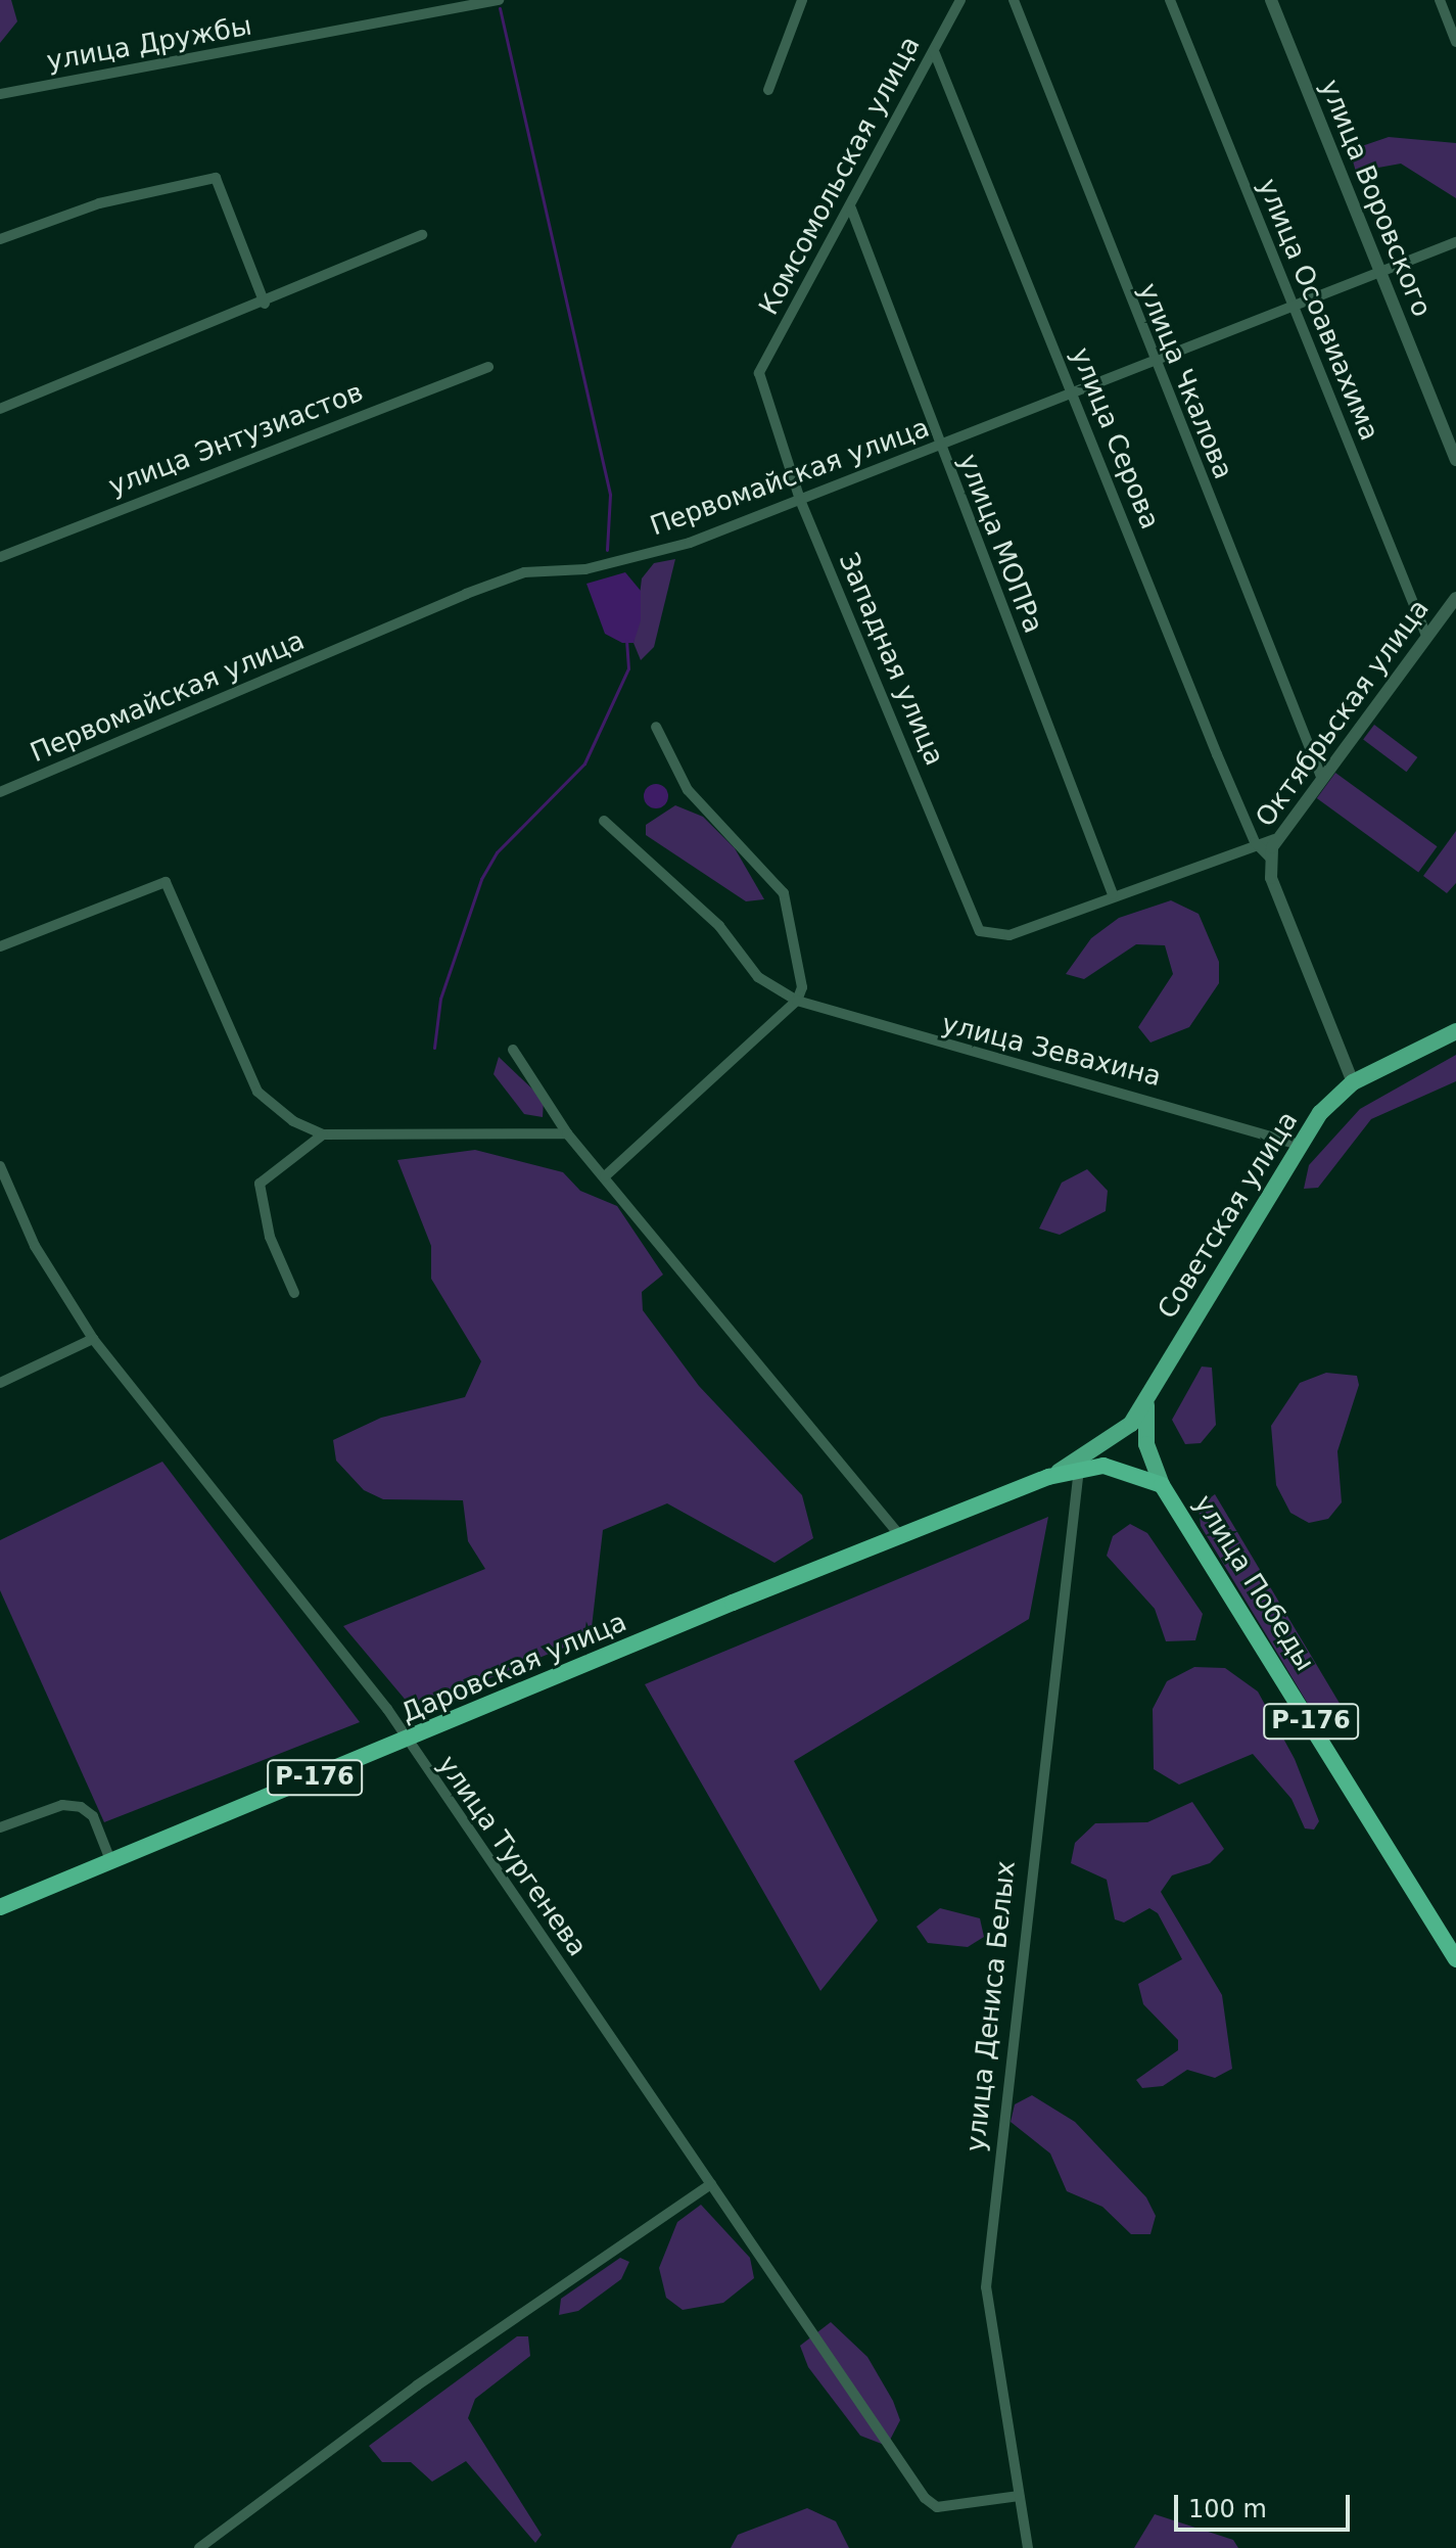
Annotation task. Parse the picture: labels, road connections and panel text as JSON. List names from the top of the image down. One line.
{"streets":{"highway":["улица Победы","Даровская улица","Р-176"],"main road":["Советская улица"],"street":["улица Дружбы","Комсомольская улица","улица Воровского","улица Осоавиахима","улица Чкалова","улица Серова","улица Энтузиастов","Первомайская улица","улица МОПРа","Западная улица","Октябрьская улица","улица Зевахина","улица Тургенева","улица Дениса Белых"]},"crossings":[["Комсомольская улица","улица Серова"],["Комсомольская улица","улица МОПРа"],["Комсомольская улица","Западная улица"],["улица Воровского","Первомайская улица"],["улица Осоавиахима","Первомайская улица"],["улица Осоавиахима","Октябрьская улица"],["улица Чкалова","Первомайская улица"],["улица Чкалова","Октябрьская улица"],["улица Серова","Первомайская улица"],["улица Серова","Октябрьская улица"],["Первомайская улица","улица МОПРа"],["Первомайская улица","Западная улица"],["улица МОПРа","Октябрьская улица"],["Западная улица","Октябрьская улица"],["улица Зевахина","Советская улица"],["Советская улица","улица Победы"],["Советская улица","Даровская улица"],["улица Победы","Даровская улица"],["Даровская улица","улица Тургенева"],["Даровская улица","улица Дениса Белых"],["улица Тургенева","улица Дениса Белых"]],"scale_bar":"100 m"}
